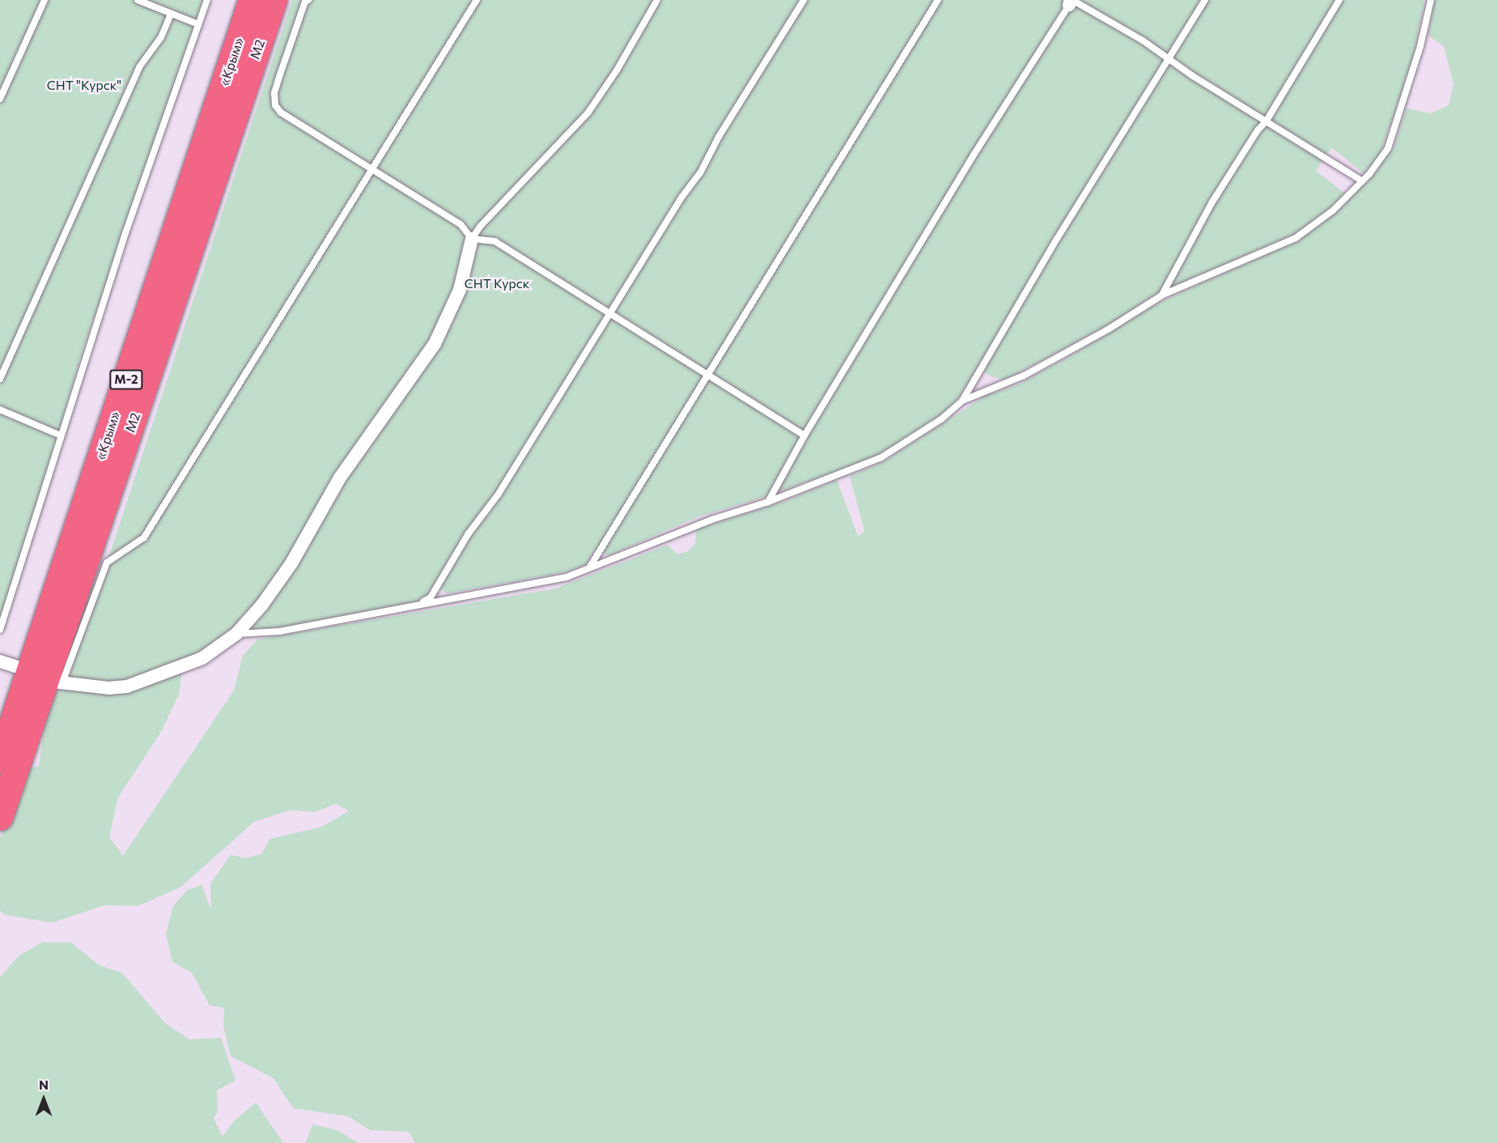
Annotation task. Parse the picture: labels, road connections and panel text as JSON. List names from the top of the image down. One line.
{"streets":{"highway":["М2","«Крым»","М-2"]},"crossings":[["М2","«Крым»"]],"parks":["СНТ \"Курск\"","СНТ Курск"],"north":"top"}
